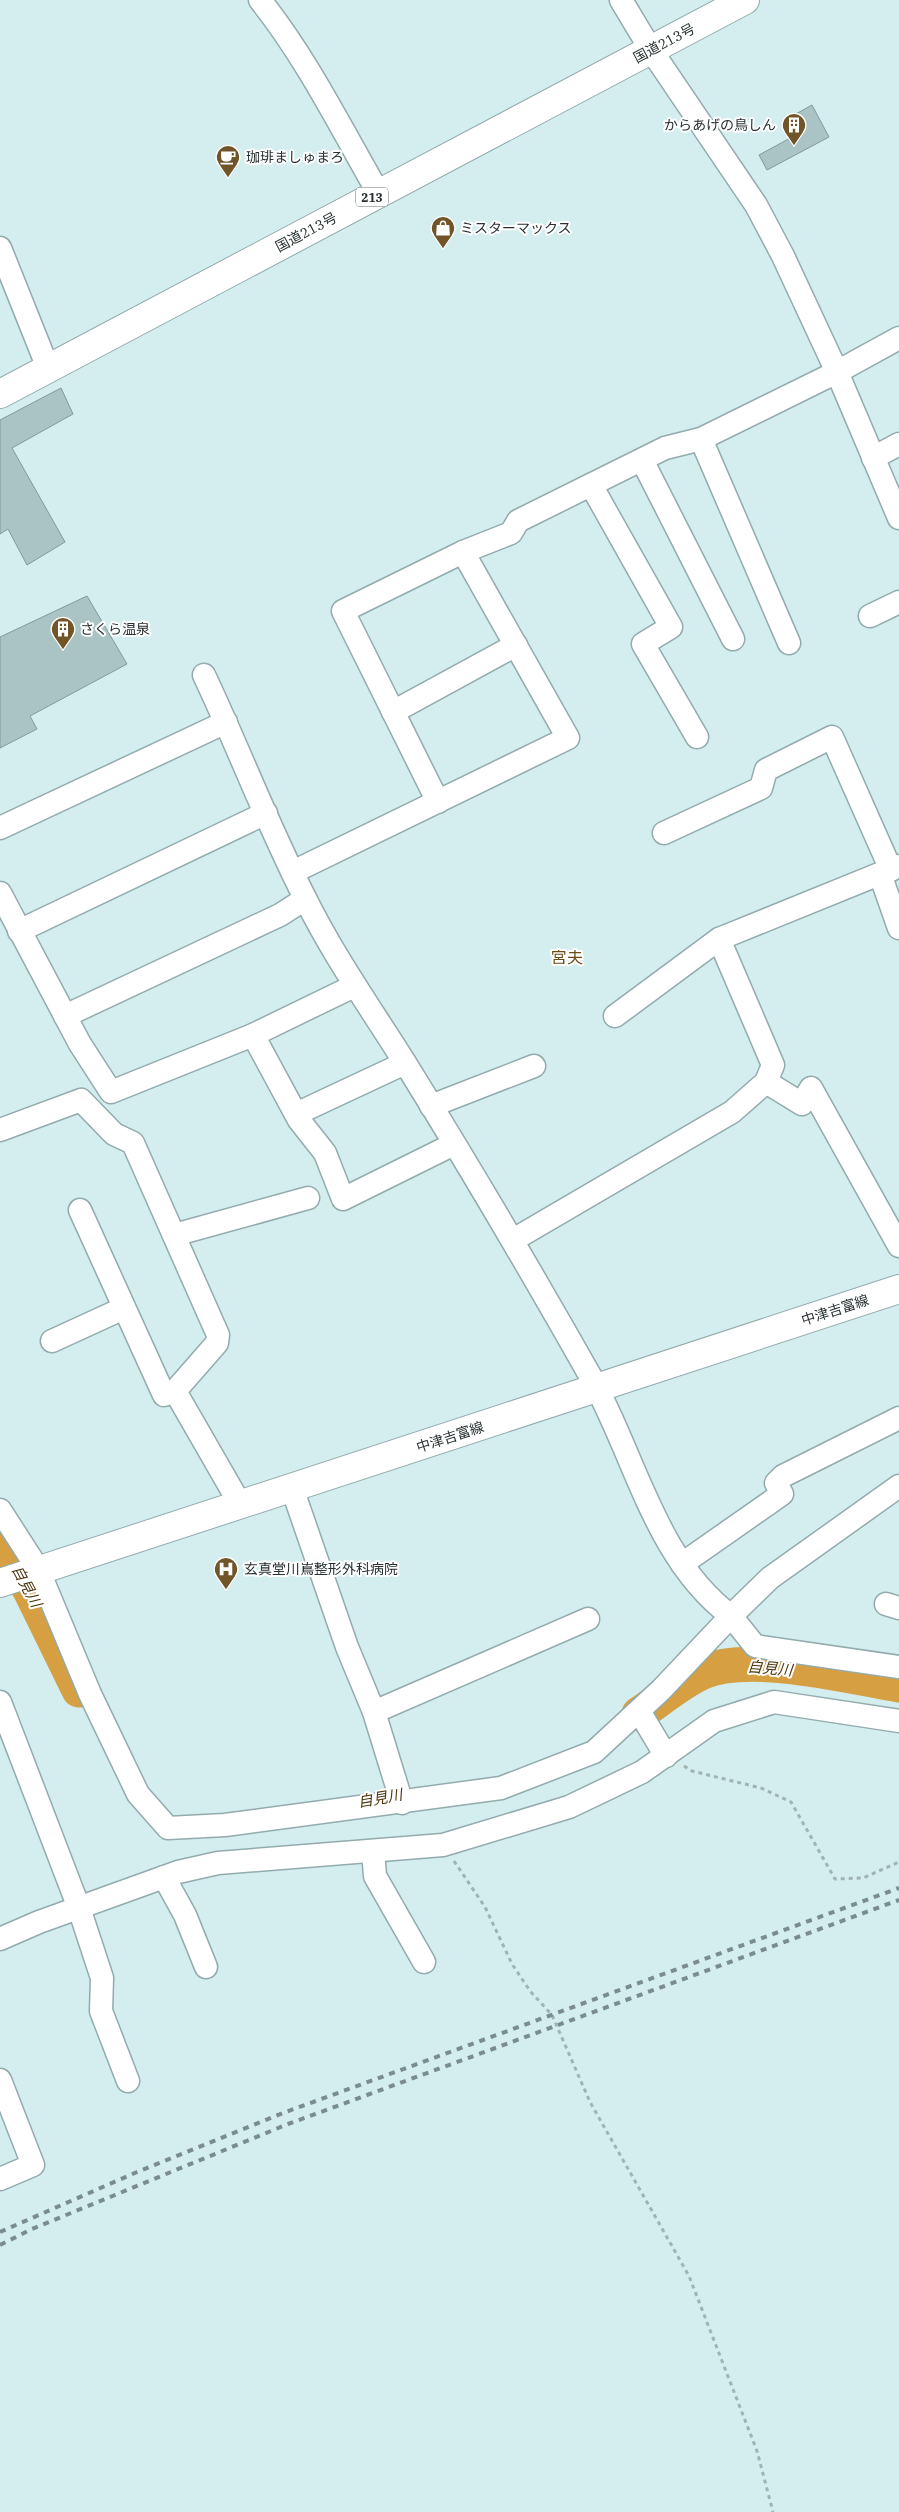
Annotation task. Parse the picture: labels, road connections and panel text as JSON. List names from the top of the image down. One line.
{"streets":{"main road":["国道213号","213","中津吉富線"]},"districts":["宮夫"],"water":["自見川"],"places":{"building":["からあげの鳥しん","さくら温泉"],"cafe":["珈琲ましゅまろ"],"shop":["ミスターマックス"],"hospital":["玄真堂川嶌整形外科病院"]}}
